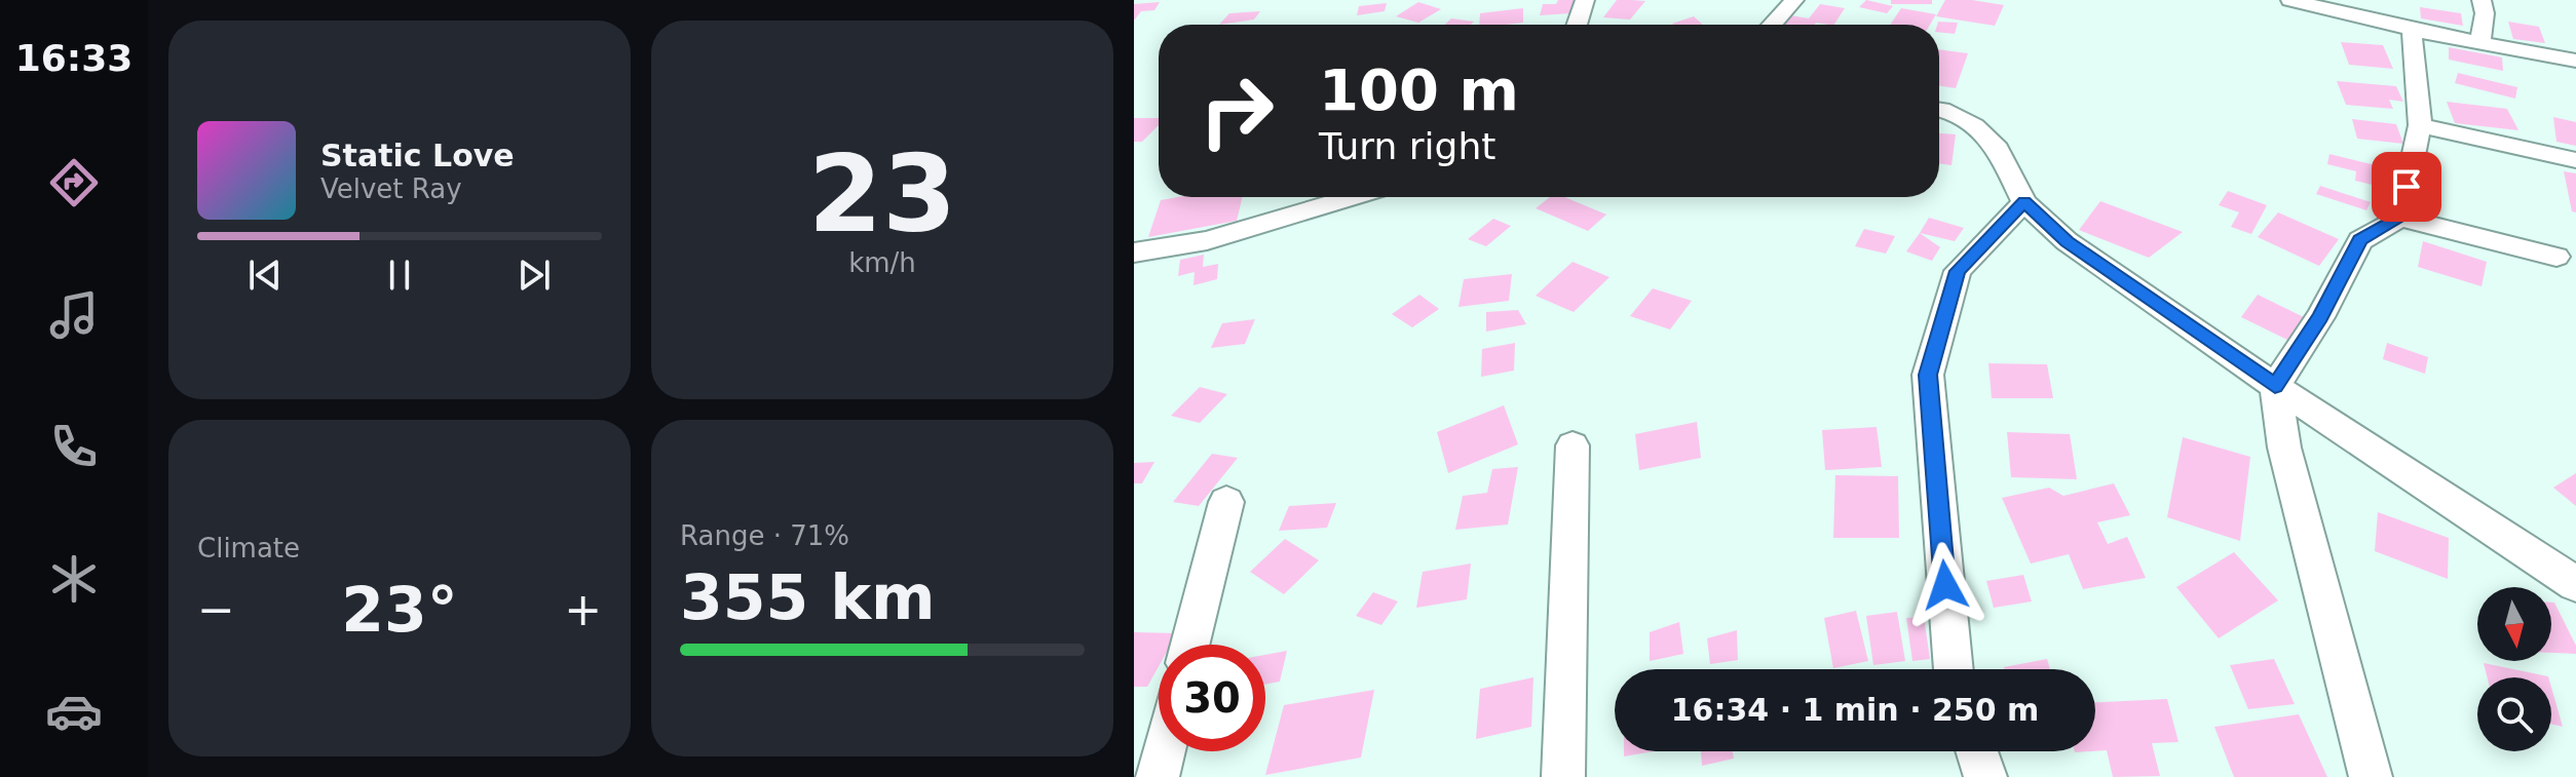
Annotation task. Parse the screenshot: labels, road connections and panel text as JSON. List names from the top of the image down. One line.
{"north":"bottom","page":{"tabs":"16:33","tile":[["23","km/h"],"Climate",["Range · 71%","355 km"]],"turn":["100 m","Turn right"],"song":["Static Love","Velvet Ray"],"heat":["−","23°","+"],"limit":"30","trip":"16:34 · 1 min · 250 m"}}
